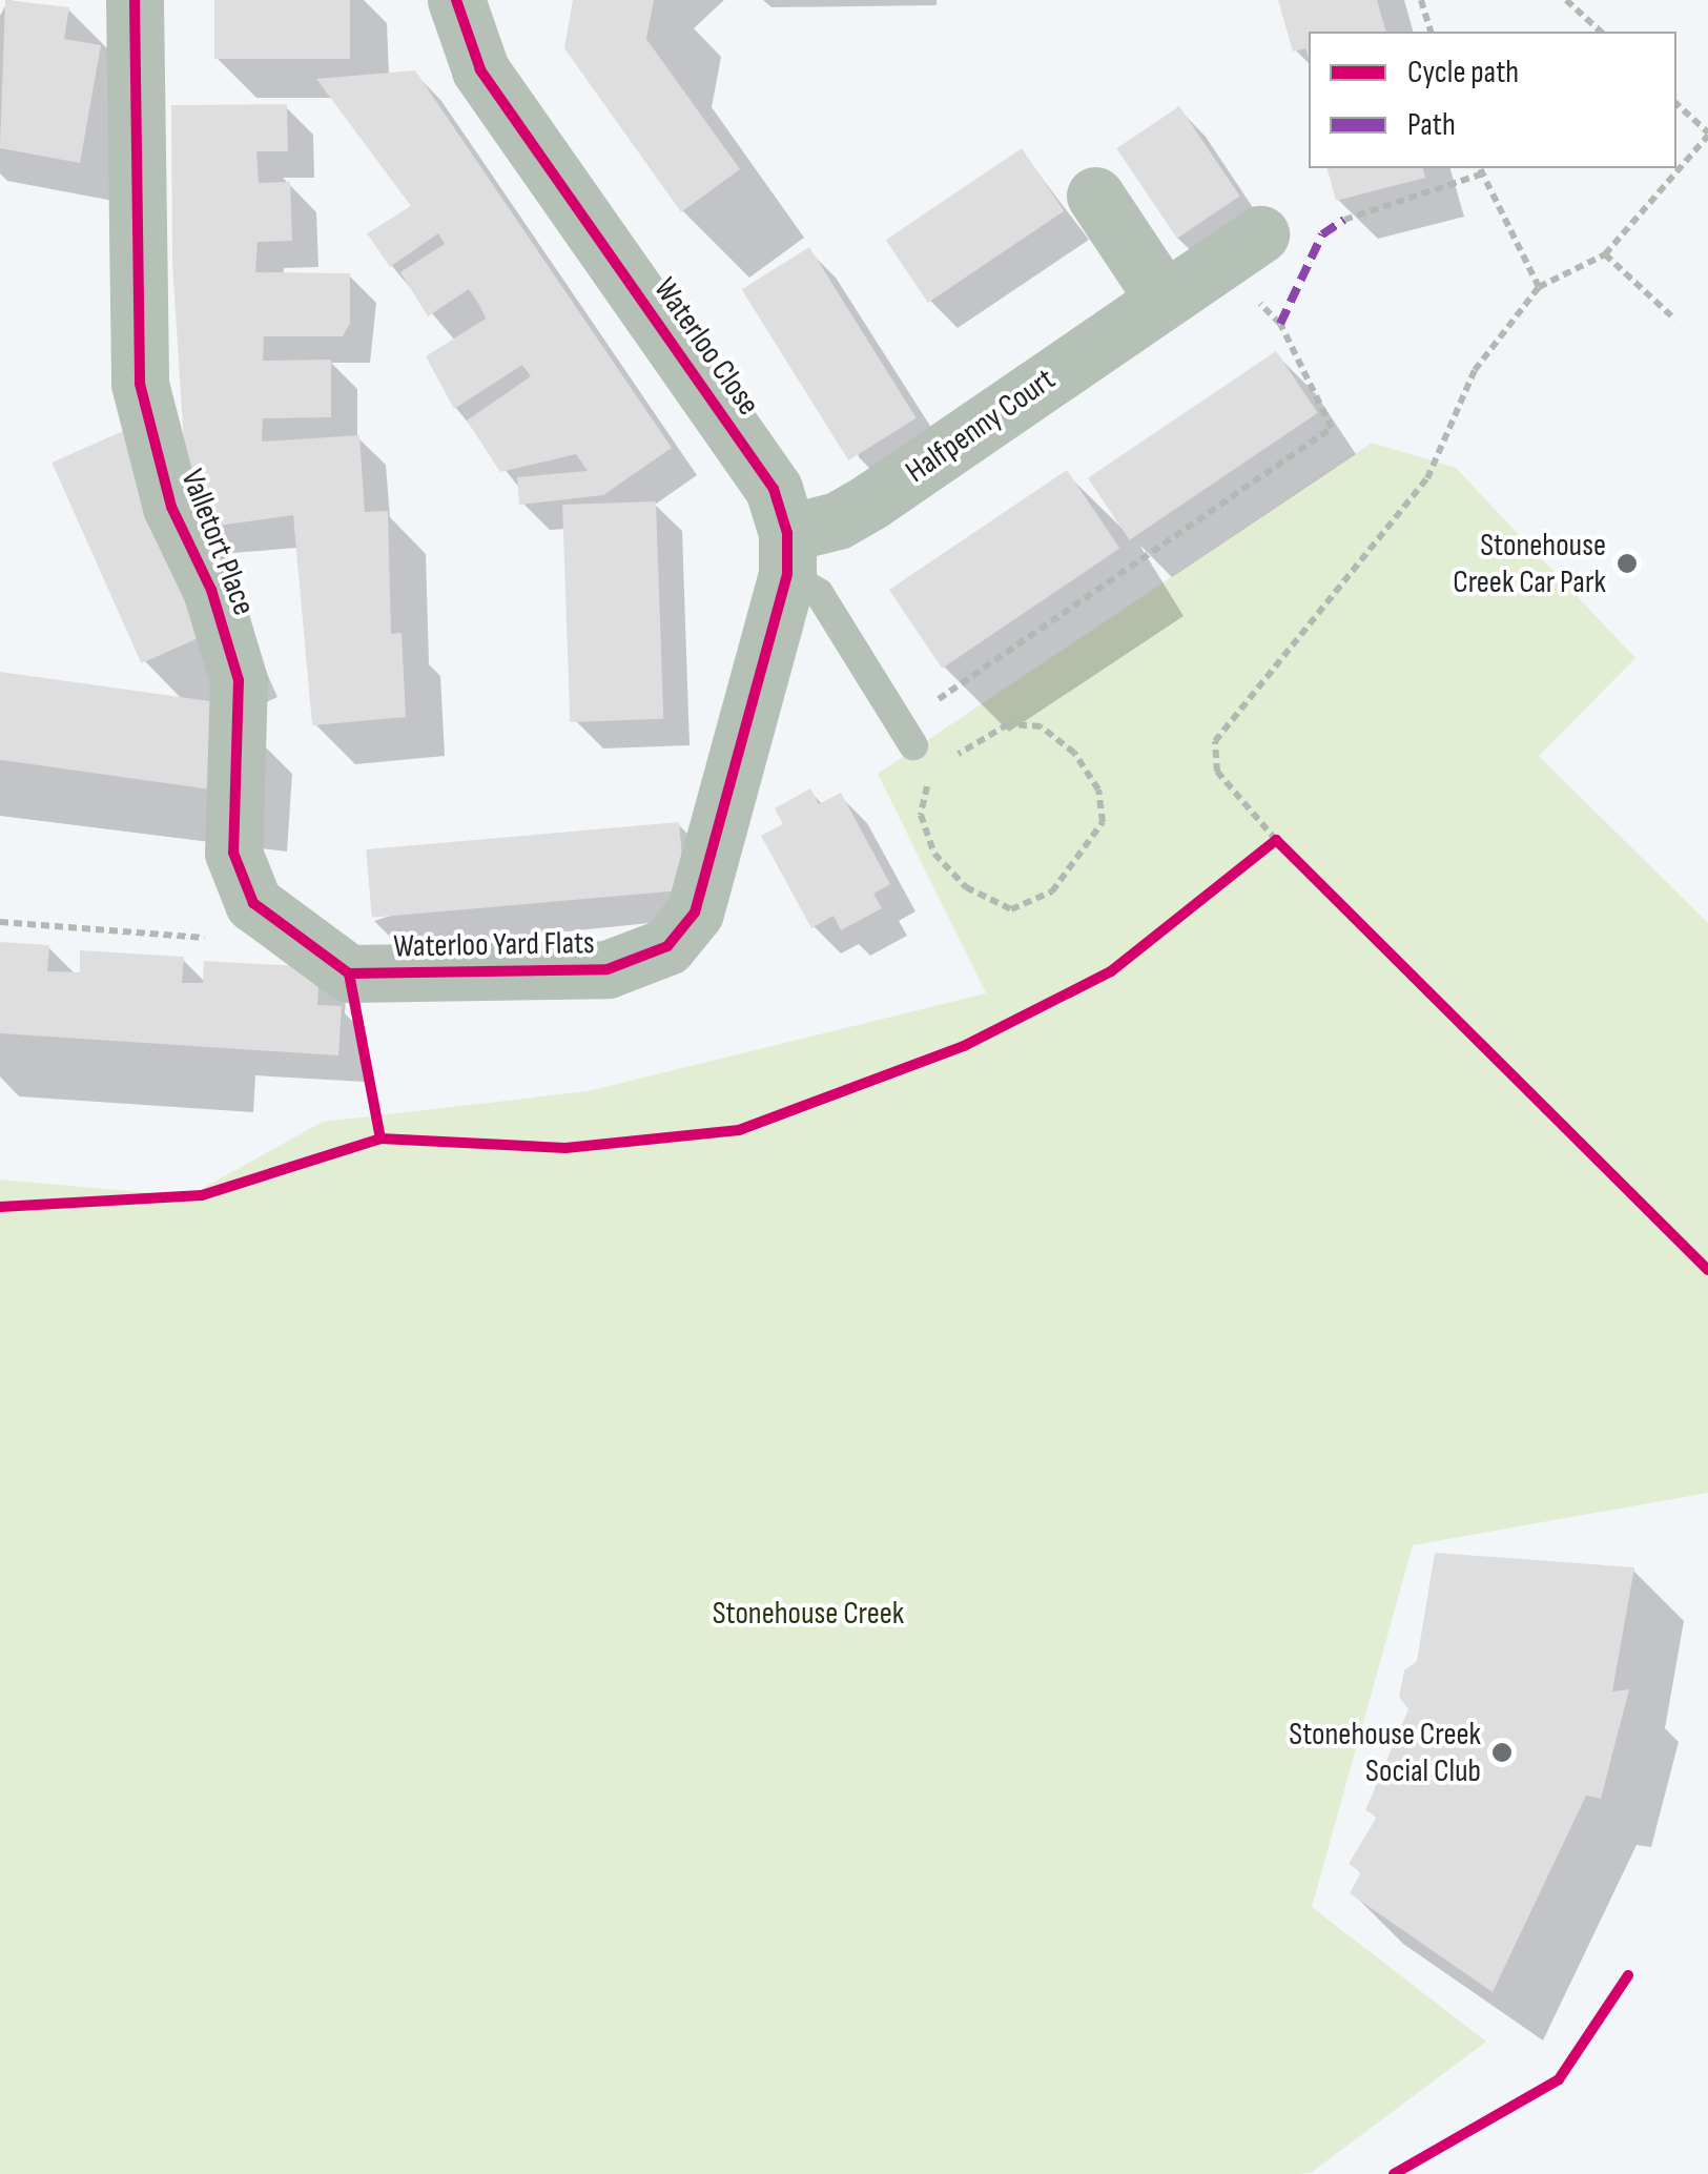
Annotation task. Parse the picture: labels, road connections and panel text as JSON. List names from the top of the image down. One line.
{"streets":{"street":["Waterloo Close","Halfpenny Court","Valletort Place","Waterloo Yard Flats"]},"crossings":[["Waterloo Close","Halfpenny Court"],["Waterloo Close","Waterloo Yard Flats"],["Halfpenny Court","Waterloo Yard Flats"],["Valletort Place","Waterloo Yard Flats"]],"parks":["Stonehouse Creek"],"places":["Stonehouse Creek Car Park","Stonehouse Creek Social Club"],"legend":["Cycle path","Path"]}
